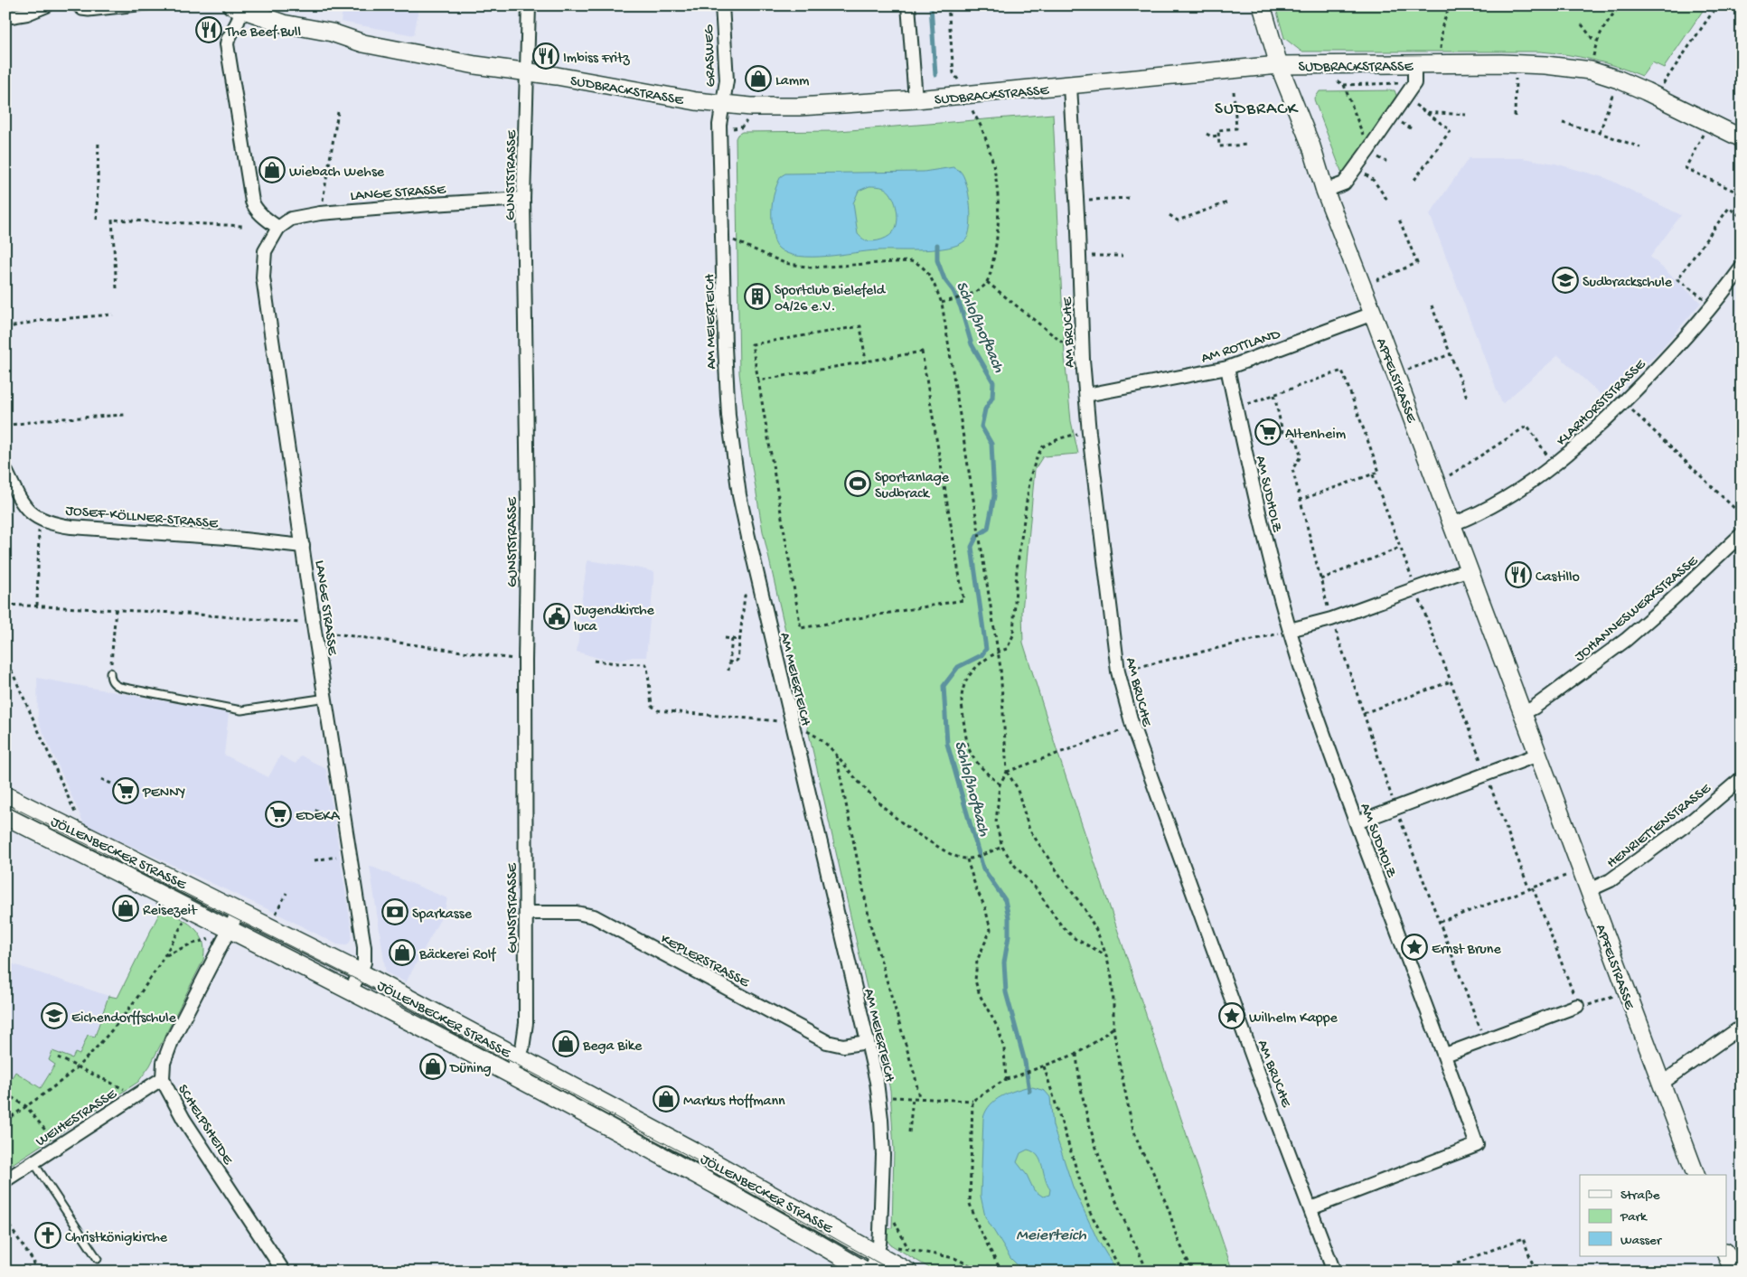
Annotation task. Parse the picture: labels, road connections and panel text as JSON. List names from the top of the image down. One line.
{"streets":{"street":["GRASWEG","SUDBRACKSTRASSE","GUNSTSTRASSE","LANGE STRASSE","AM MEIERTEICH","AM BRUCHE","AM ROTTLAND","APFELSTRASSE","KLARHORSTSTRASSE","AM SUDHOLZ","JOSEF-KÖLLNER-STRASSE","JOHANNESWERKSTRASSE","HENRIETTENSTRASSE","JÖLLENBECKER STRASSE","KEPLERSTRASSE","WEIHESTRASSE","SCHELPSHEIDE"]},"crossings":[["GRASWEG","SUDBRACKSTRASSE"],["GRASWEG","AM MEIERTEICH"],["SUDBRACKSTRASSE","GUNSTSTRASSE"],["SUDBRACKSTRASSE","AM MEIERTEICH"],["SUDBRACKSTRASSE","AM BRUCHE"],["SUDBRACKSTRASSE","APFELSTRASSE"],["GUNSTSTRASSE","LANGE STRASSE"],["GUNSTSTRASSE","JÖLLENBECKER STRASSE"],["GUNSTSTRASSE","KEPLERSTRASSE"],["LANGE STRASSE","JOSEF-KÖLLNER-STRASSE"],["LANGE STRASSE","JÖLLENBECKER STRASSE"],["AM MEIERTEICH","JÖLLENBECKER STRASSE"],["AM MEIERTEICH","KEPLERSTRASSE"],["AM BRUCHE","AM ROTTLAND"],["AM BRUCHE","AM SUDHOLZ"],["AM ROTTLAND","APFELSTRASSE"],["AM ROTTLAND","AM SUDHOLZ"],["APFELSTRASSE","KLARHORSTSTRASSE"],["APFELSTRASSE","JOHANNESWERKSTRASSE"],["APFELSTRASSE","HENRIETTENSTRASSE"],["JÖLLENBECKER STRASSE","SCHELPSHEIDE"],["WEIHESTRASSE","SCHELPSHEIDE"]],"districts":["SUDBRACK"],"water":["Schloßhofbach","Meierteich"],"places":{"restaurant":["The Beef Bull","Imbiss Fritz","Castillo"],"shop":["Lamm","Wiebach Wehse","Reisezeit","Bäckerei Rolf","Bega Bike","Düning","Markus Hoffmann"],"school or university":["Sudbrackschule","Eichendorffschule"],"building":["Sportclub Bielefeld 04/26 e.V."],"supermarket":["Altenheim","PENNY","EDEKA"],"sports":["Sportanlage Sudbrack"],"public building":["Jugendkirche luca"],"bank":["Sparkasse"],"place":["Ernst Brune","Wilhelm Kappe"],"church":["Christkönigkirche"]},"legend":["Straße","Park","Wasser"]}
